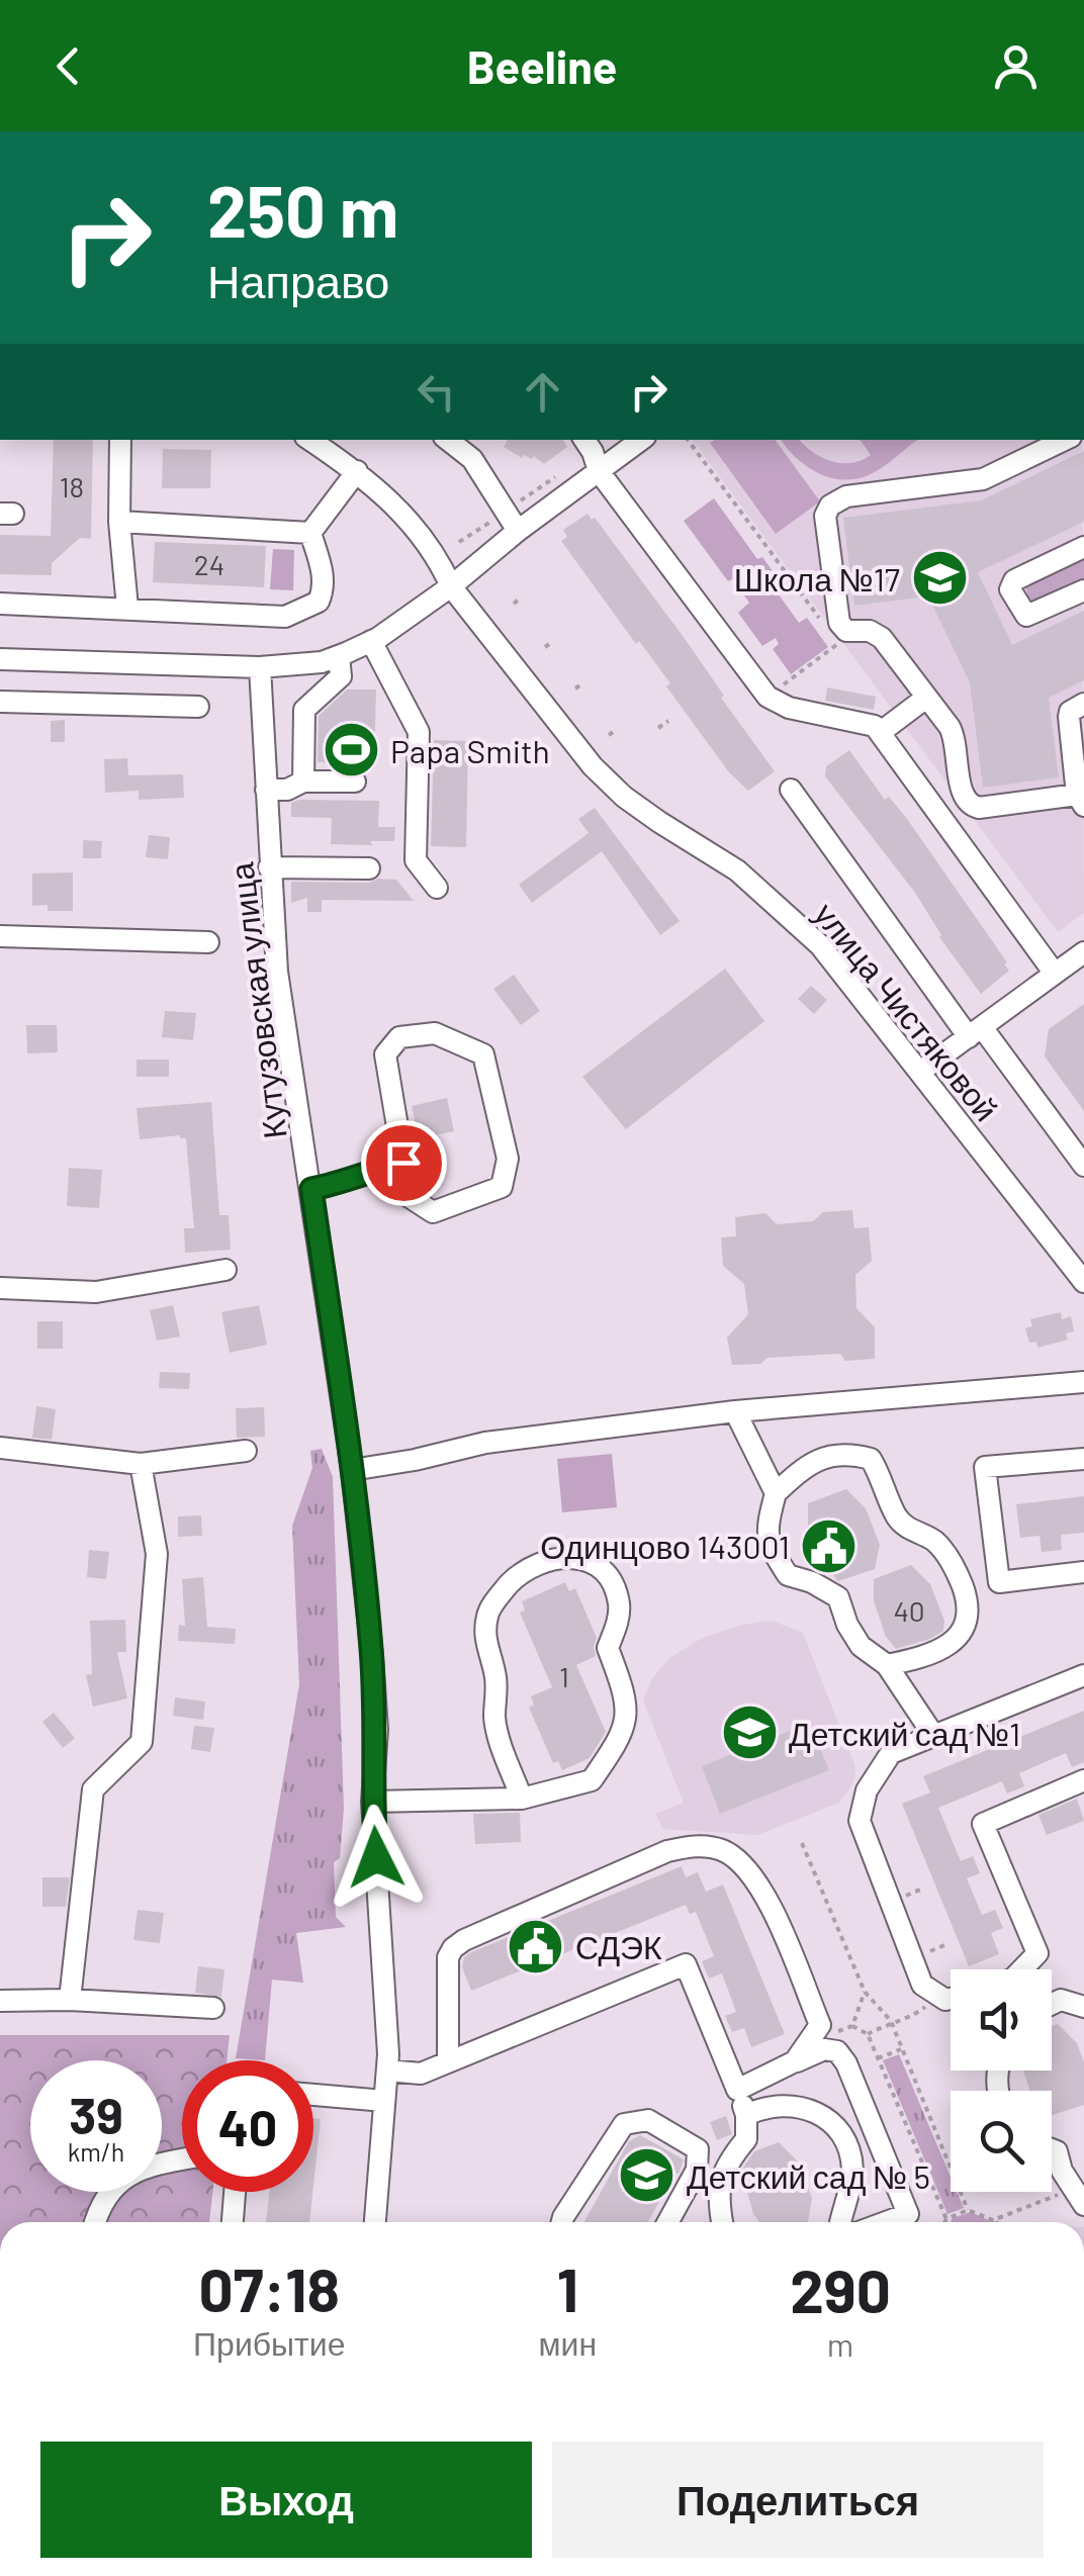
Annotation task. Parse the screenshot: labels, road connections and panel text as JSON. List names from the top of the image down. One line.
{"streets":{"street":["Кутузовская улица","улица Чистяковой"]},"places":{"school or university":["Школа №17","Детский сад №1","Детский сад № 5"],"sports":["Papa Smith"],"public building":["Одинцово 143001","СДЭК"]},"house_numbers":["18","24","40","1"],"page":{"header":"Beeline","turn":["250 m","Направо"],"speed":"39 km/h","limit":"40","eta":["07:18","Прибытие","1","мин","290","m"],"buttons":["Выход","Поделиться"]}}
